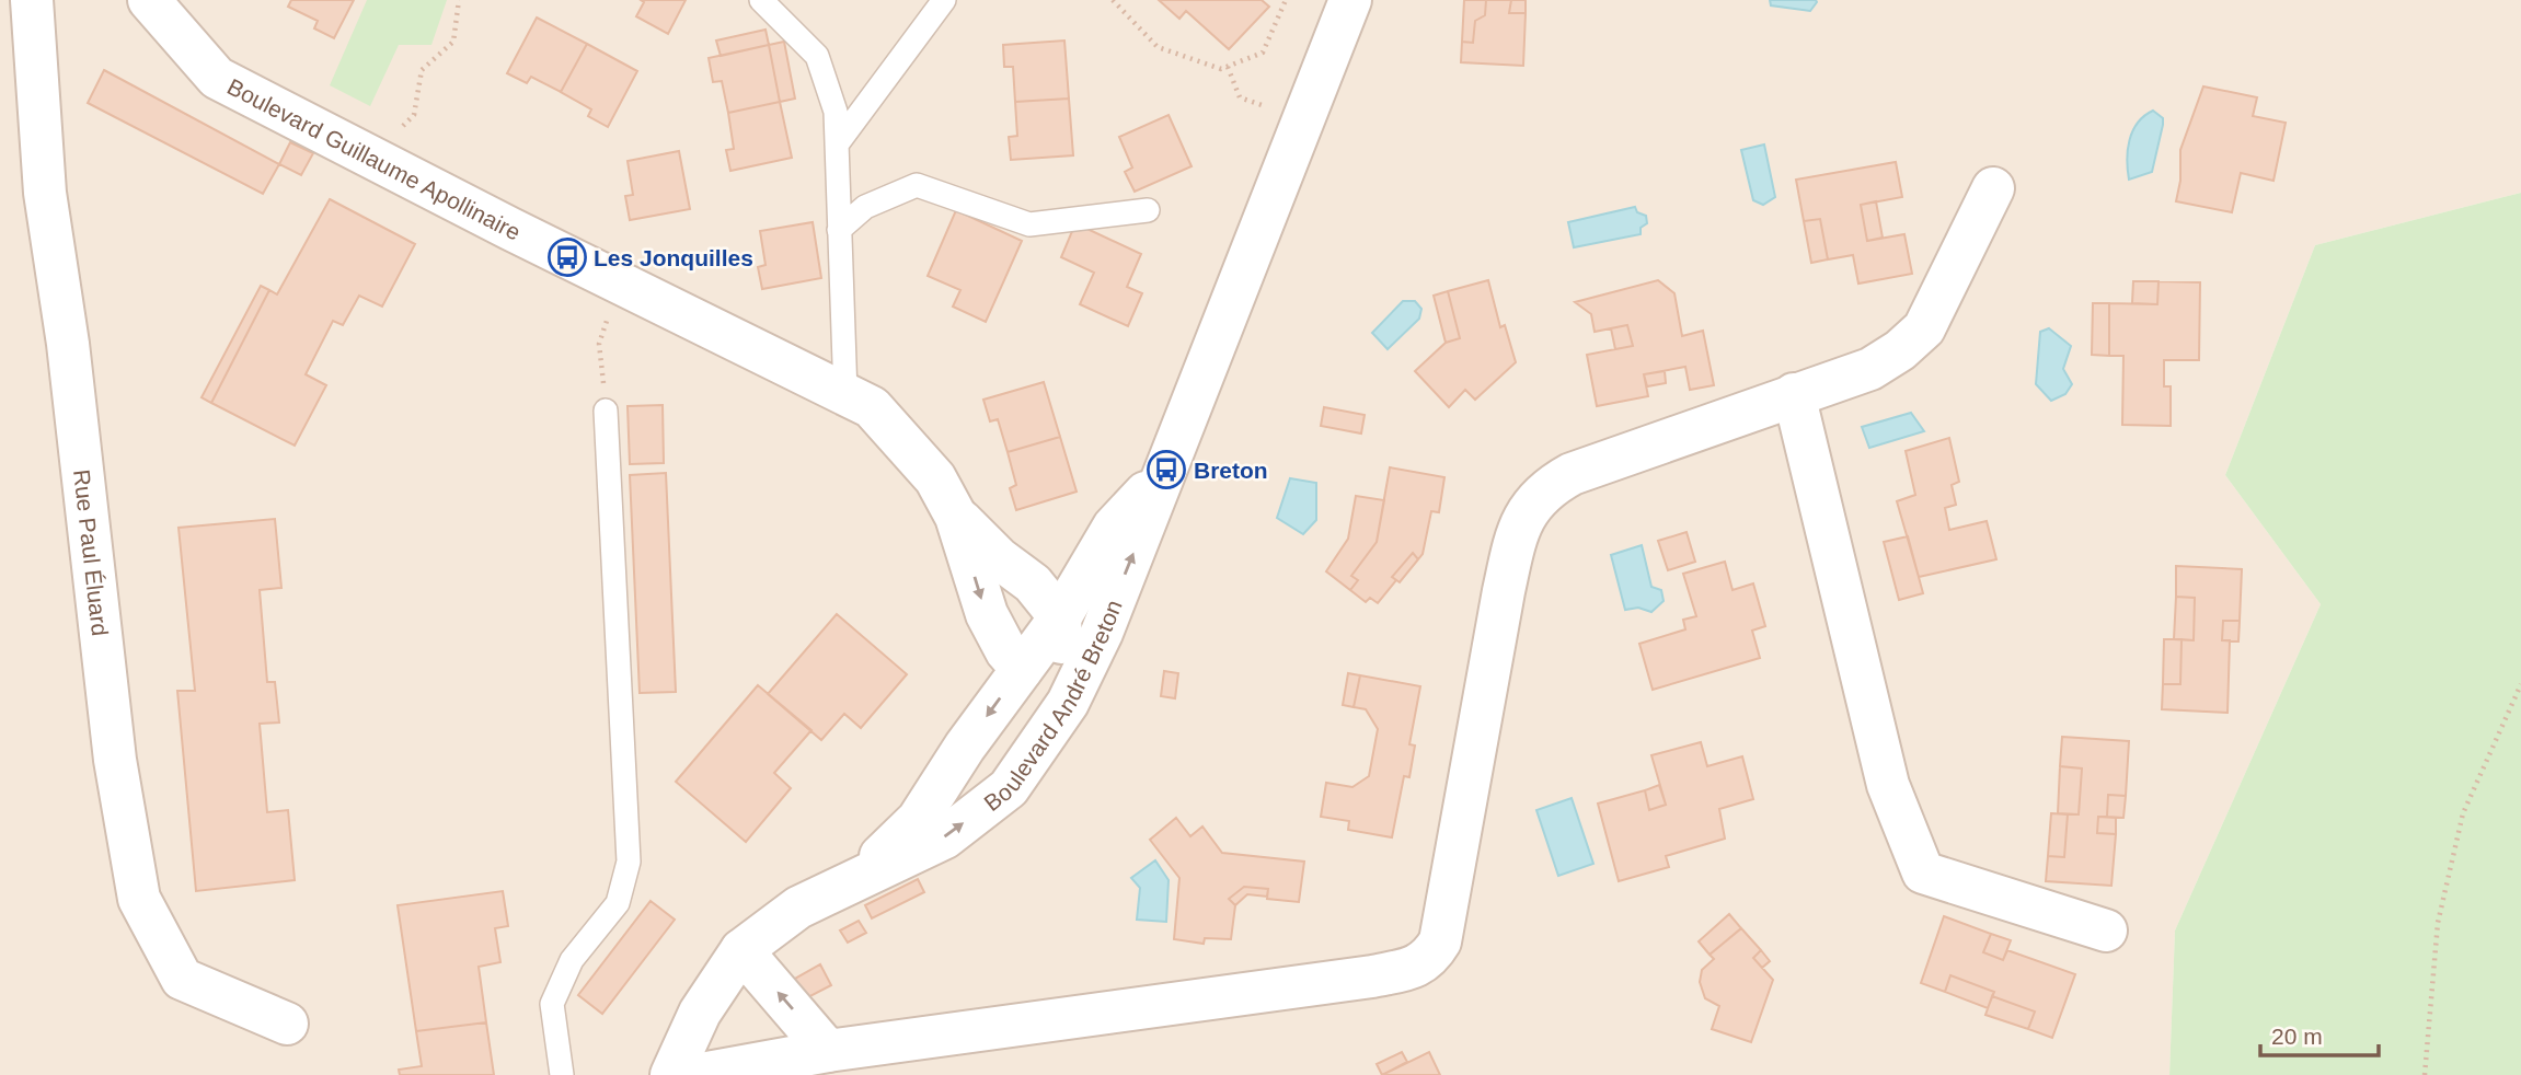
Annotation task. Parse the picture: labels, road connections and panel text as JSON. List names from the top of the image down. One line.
{"streets":{"street":["Boulevard Guillaume Apollinaire","Rue Paul Éluard","Boulevard André Breton"]},"crossings":[["Boulevard Guillaume Apollinaire","Boulevard André Breton"]],"places":{"bus stop":["Les Jonquilles","Breton"]},"scale_bar":"20 m"}
